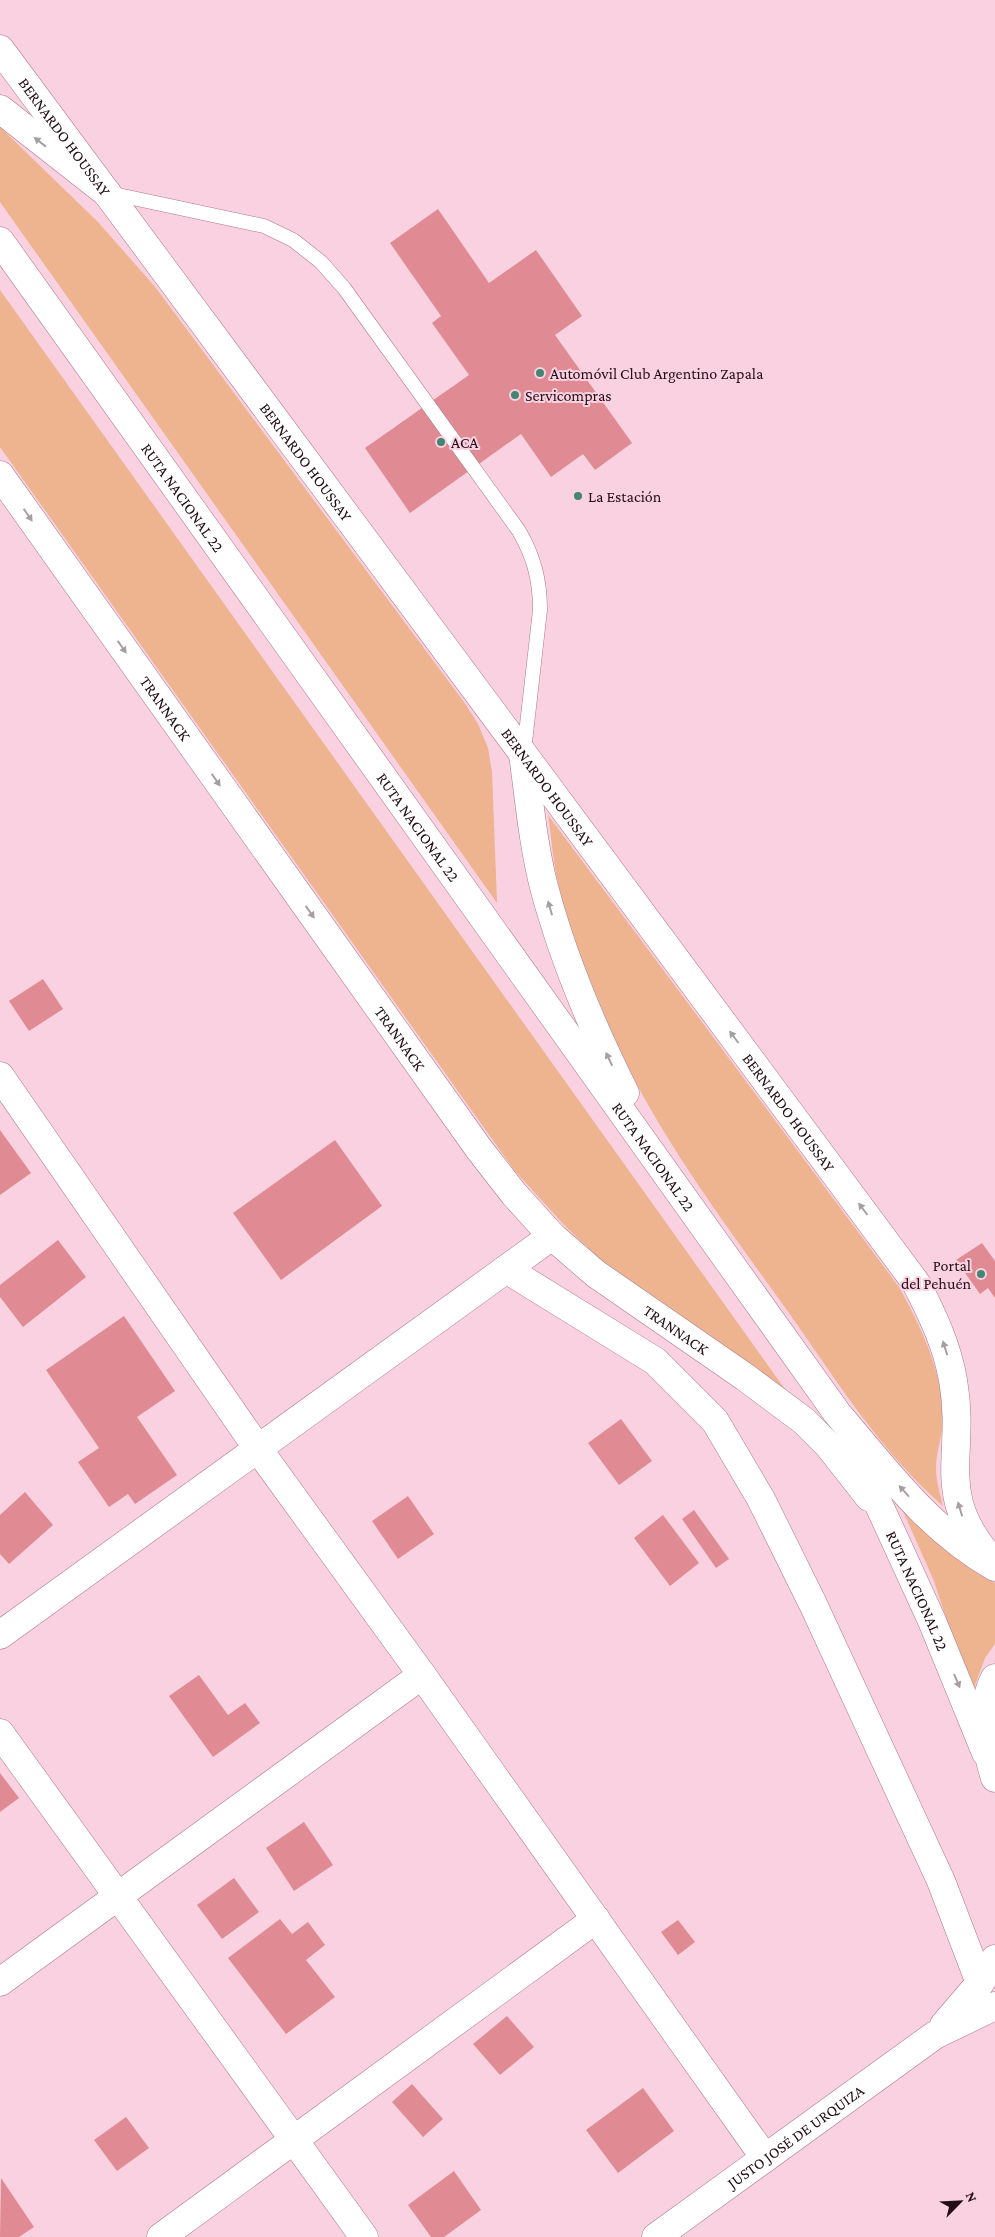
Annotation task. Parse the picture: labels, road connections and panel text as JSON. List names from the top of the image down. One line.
{"streets":{"main road":["BERNARDO HOUSSAY","RUTA NACIONAL 22","TRANNACK","JUSTO JOSÉ DE URQUIZA"]},"crossings":[["BERNARDO HOUSSAY","RUTA NACIONAL 22"],["RUTA NACIONAL 22","TRANNACK"]],"places":["Automóvil Club Argentino Zapala","Servicompras","ACA","La Estación","Portal del Pehuén"],"north":"top right"}
